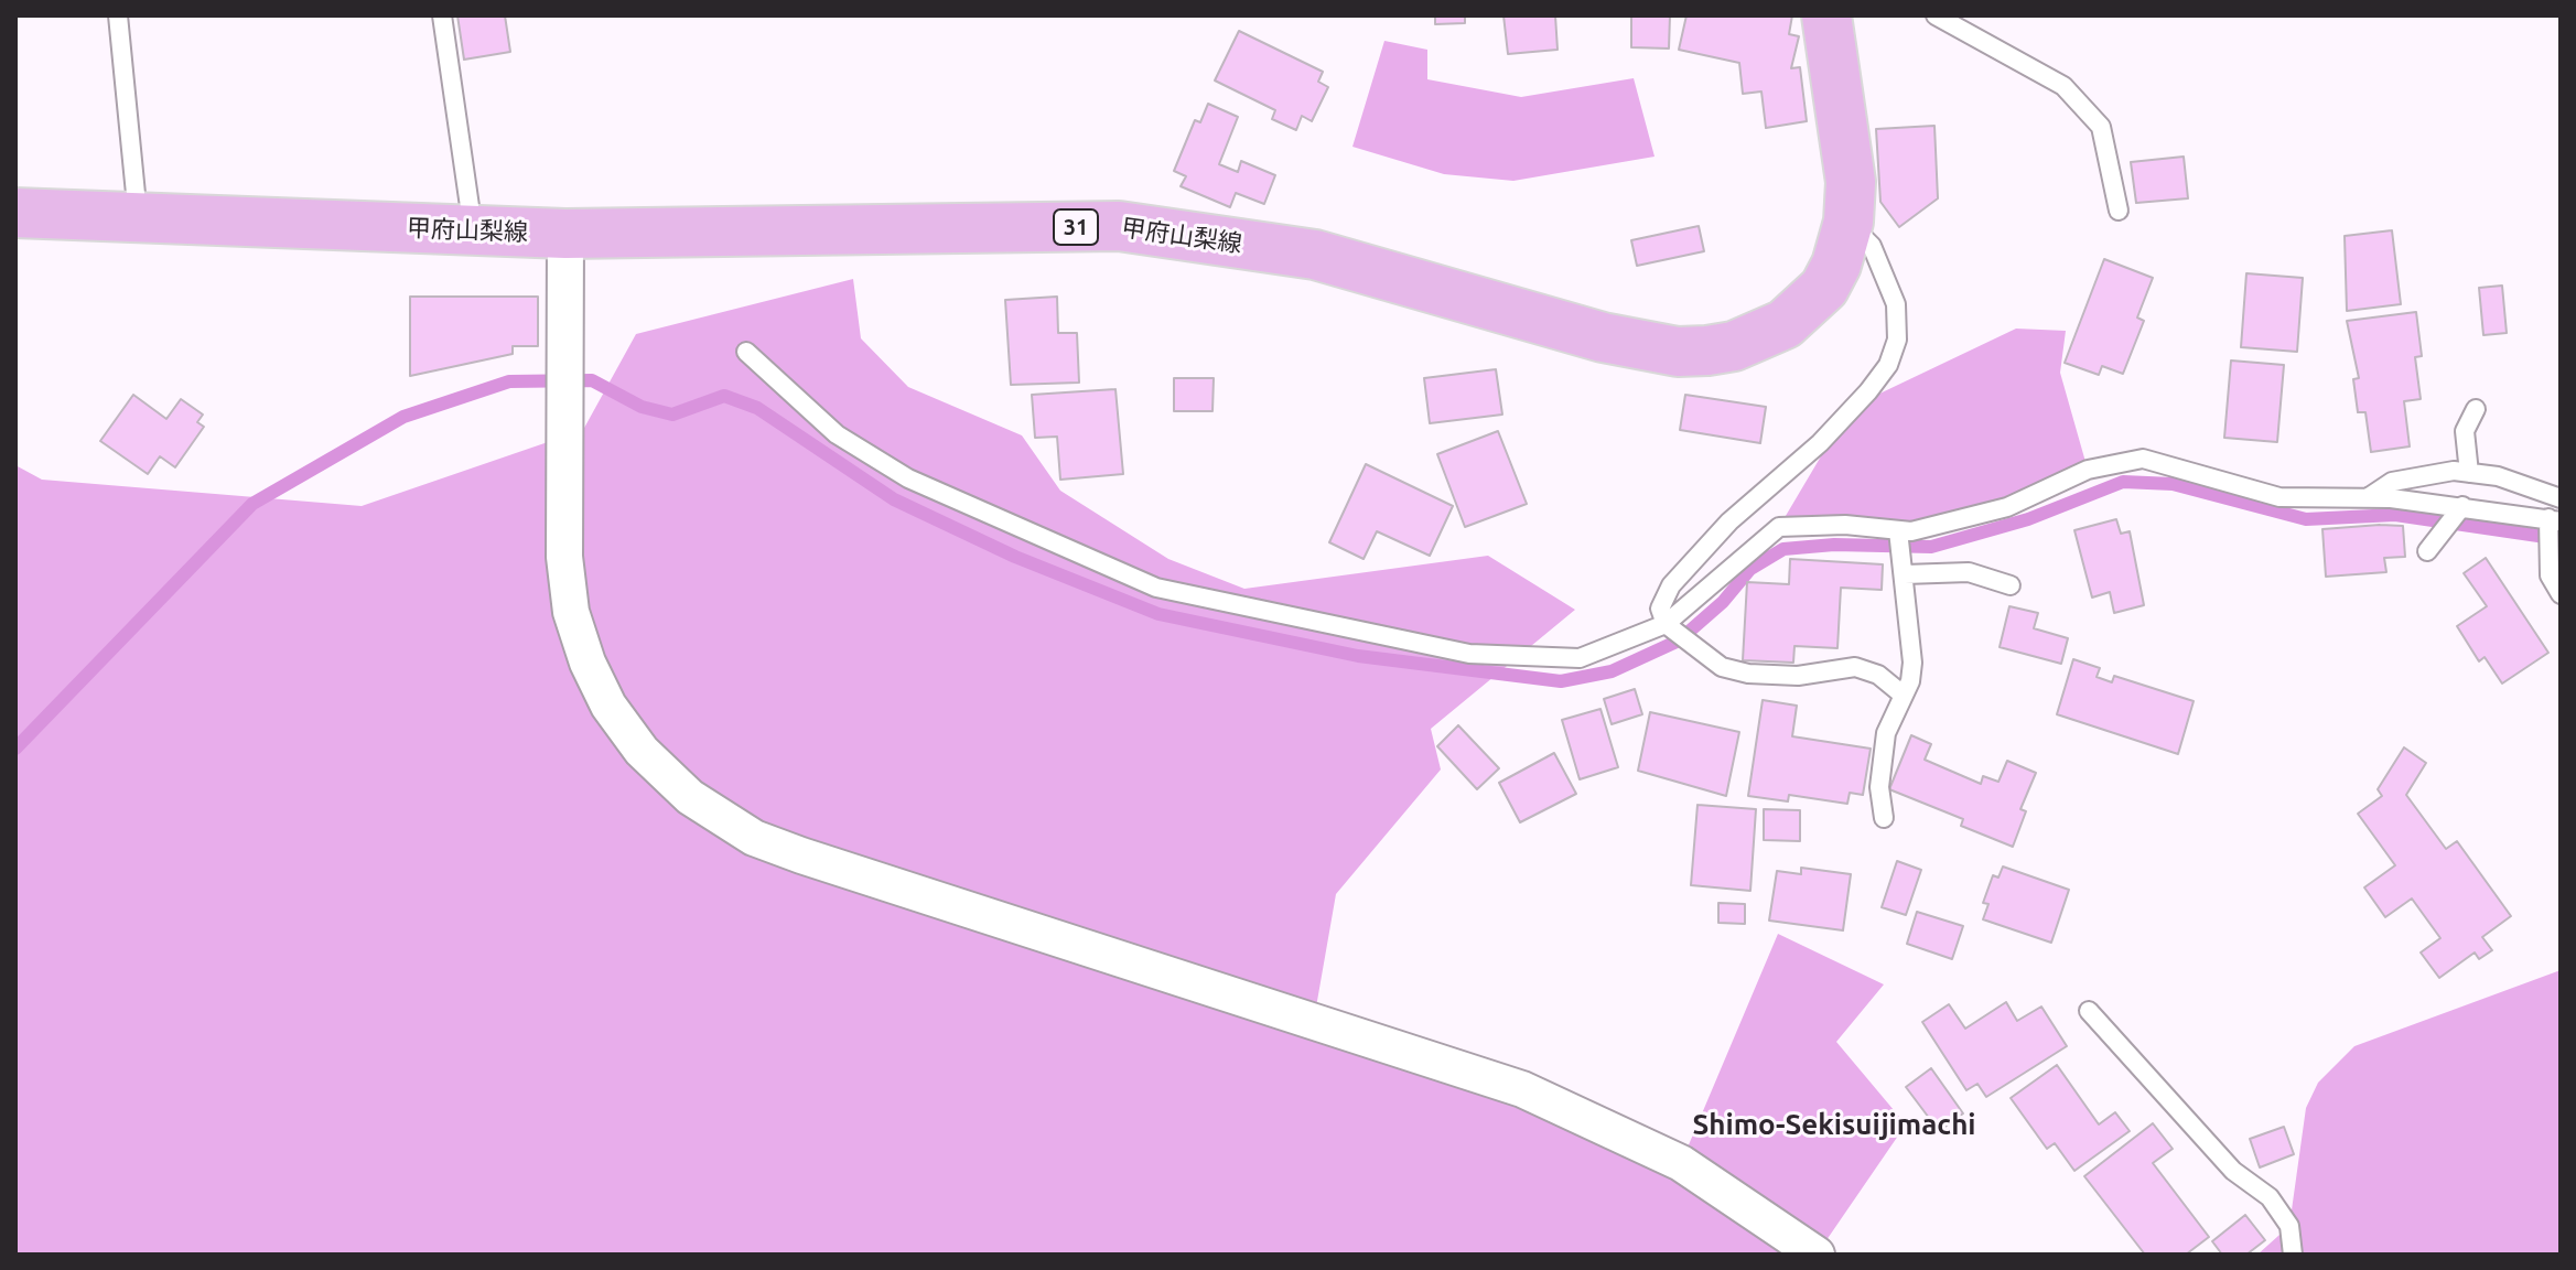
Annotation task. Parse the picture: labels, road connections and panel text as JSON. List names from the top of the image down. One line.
{"streets":{"main road":["31","甲府山梨線"]},"districts":["Shimo-Sekisuijimachi"]}
